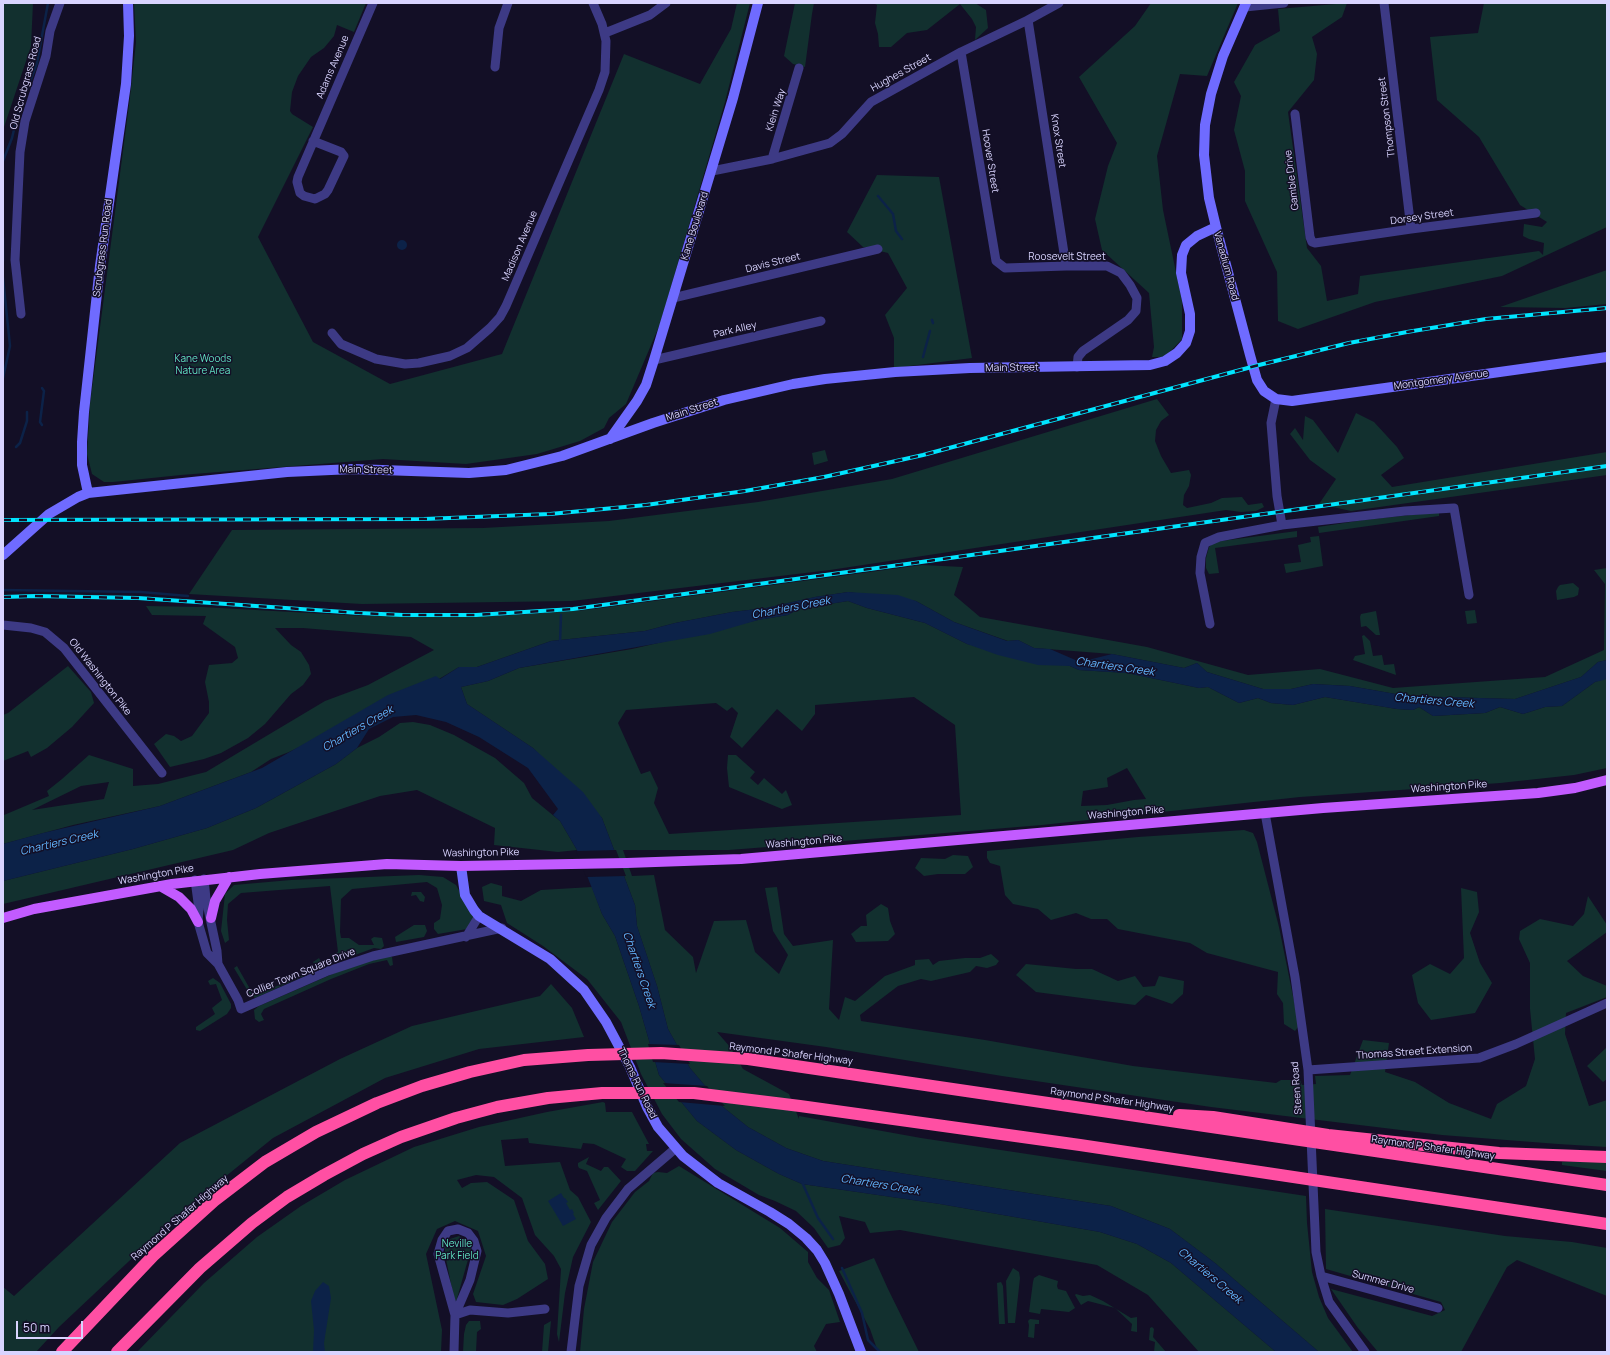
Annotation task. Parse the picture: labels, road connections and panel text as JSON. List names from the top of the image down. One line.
{"streets":{"highway":["Raymond P Shafer Highway"],"main road":["Washington Pike"],"street":["Adams Avenue","Hughes Street","Old Scrubgrass Road","Klein Way","Thompson Street","Knox Street","Hoover Street","Gamble Drive","Dorsey Street","Kane Boulevard","Madison Avenue","Scrubgrass Run Road","Roosevelt Street","Davis Street","Vanadium Road","Park Alley","Main Street","Montgomery Avenue","Old Washington Pike","Collier Town Square Drive","Thomas Street Extension","Thoms Run Road","Steen Road","Summer Drive"]},"crossings":[["Hughes Street","Klein Way"],["Hughes Street","Knox Street"],["Hughes Street","Hoover Street"],["Hughes Street","Kane Boulevard"],["Thompson Street","Dorsey Street"],["Knox Street","Roosevelt Street"],["Hoover Street","Roosevelt Street"],["Gamble Drive","Dorsey Street"],["Kane Boulevard","Davis Street"],["Kane Boulevard","Park Alley"],["Kane Boulevard","Main Street"],["Scrubgrass Run Road","Main Street"],["Roosevelt Street","Main Street"],["Vanadium Road","Main Street"],["Vanadium Road","Montgomery Avenue"],["Washington Pike","Collier Town Square Drive"],["Washington Pike","Thoms Run Road"],["Washington Pike","Steen Road"],["Collier Town Square Drive","Thoms Run Road"],["Thomas Street Extension","Steen Road"],["Steen Road","Summer Drive"]],"water":["Chartiers Creek"],"parks":["Kane Woods Nature Area","Neville Park Field"],"scale_bar":"50 m"}
